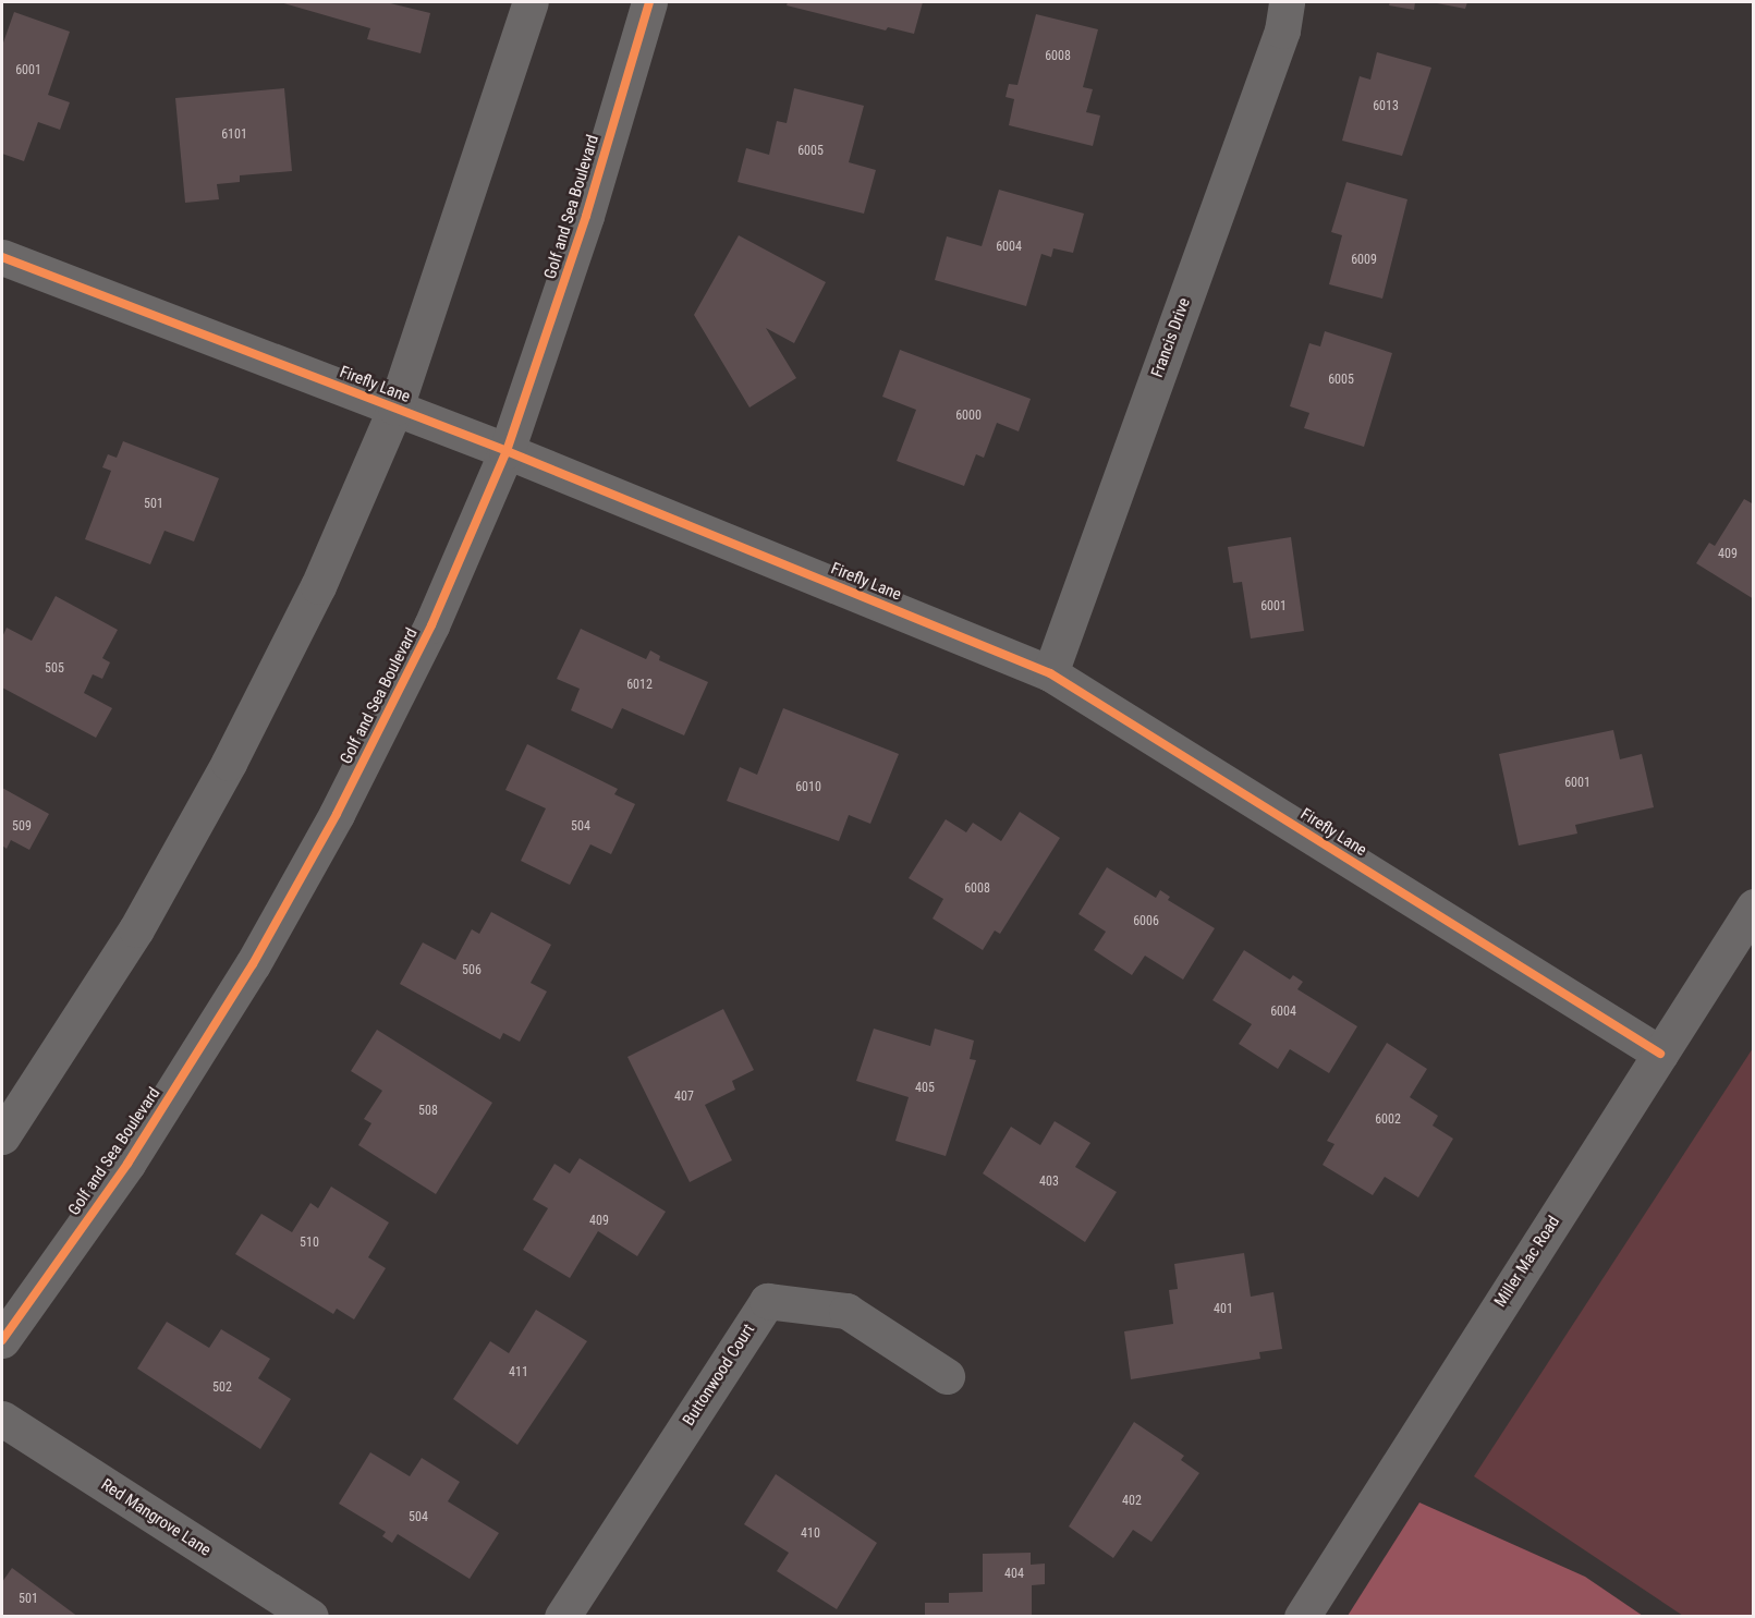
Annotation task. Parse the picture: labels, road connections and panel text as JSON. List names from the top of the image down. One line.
{"streets":{"street":["Golf and Sea Boulevard","Francis Drive","Firefly Lane","Miller Mac Road","Buttonwood Court","Red Mangrove Lane"]},"crossings":[["Golf and Sea Boulevard","Firefly Lane"],["Francis Drive","Firefly Lane"],["Firefly Lane","Miller Mac Road"]],"house_numbers":["6008","6001","6013","6101","6005","6004","6009","6005","6000","501","409","6001","505","6012","6001","6010","509","504","6008","6006","506","6004","405","407","508","6002","403","409","510","401","411","502","402","504","410","404","501"]}
